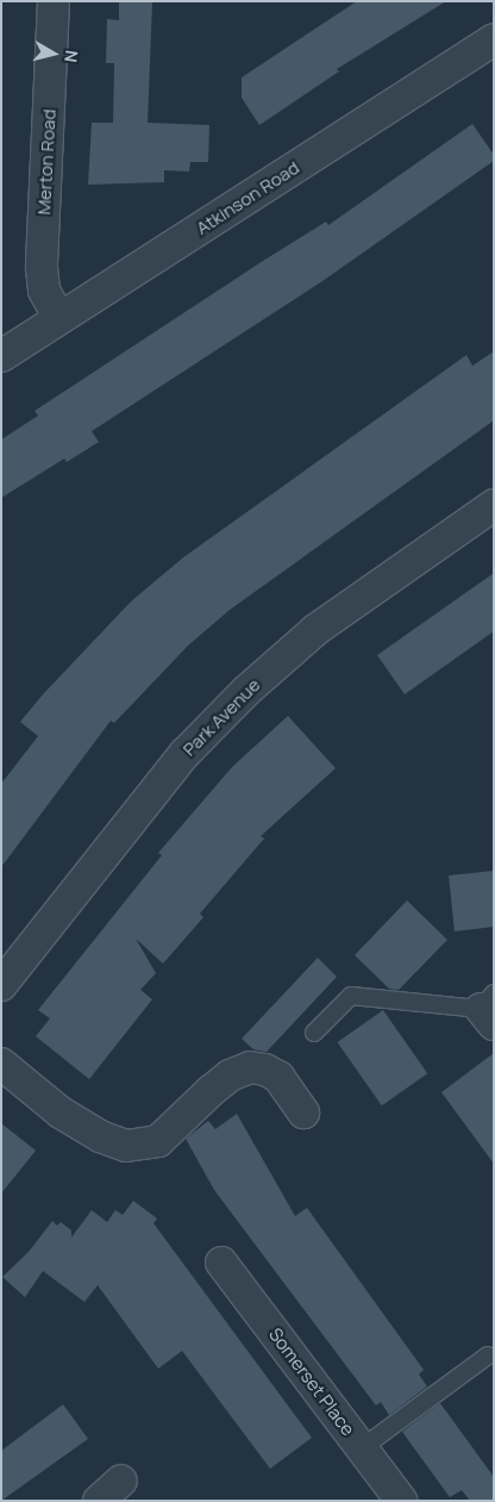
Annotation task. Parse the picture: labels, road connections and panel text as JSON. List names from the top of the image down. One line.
{"streets":{"street":["Merton Road","Atkinson Road","Park Avenue","Somerset Place"]},"crossings":[["Merton Road","Atkinson Road"]],"north":"right"}
